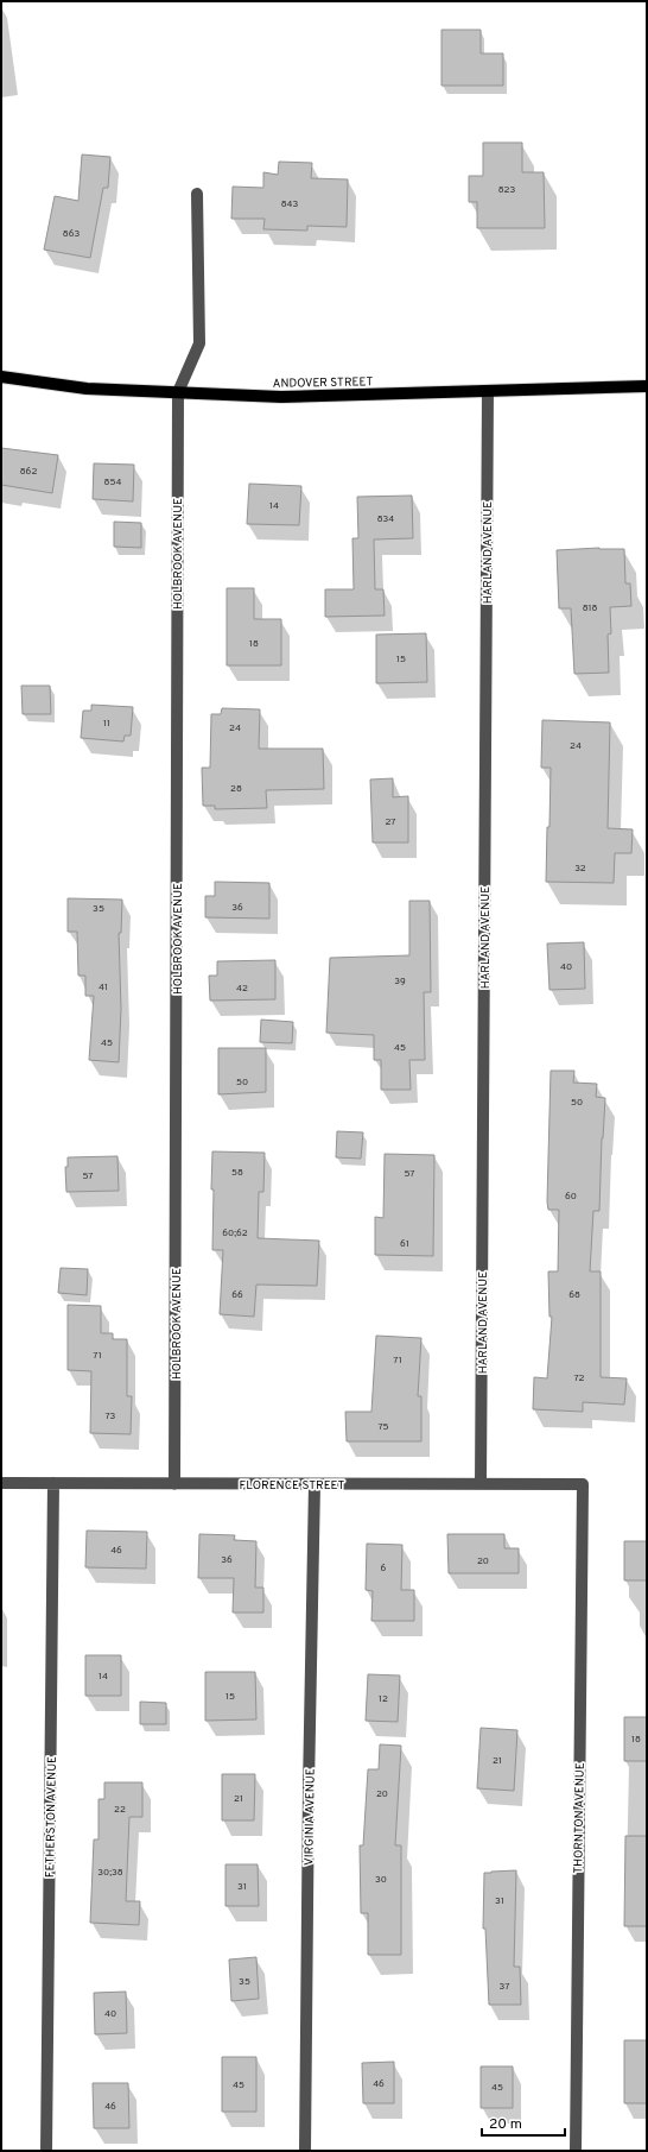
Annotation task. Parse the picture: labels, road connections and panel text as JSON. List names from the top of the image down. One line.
{"streets":{"main road":["ANDOVER STREET"],"street":["HARLAND AVENUE","HOLBROOK AVENUE","FLORENCE STREET","FETHERSTON AVENUE","VIRGINIA AVENUE","THORNTON AVENUE"]},"crossings":[["ANDOVER STREET","HARLAND AVENUE"],["ANDOVER STREET","HOLBROOK AVENUE"],["HARLAND AVENUE","FLORENCE STREET"],["HOLBROOK AVENUE","FLORENCE STREET"],["FLORENCE STREET","FETHERSTON AVENUE"],["FLORENCE STREET","VIRGINIA AVENUE"],["FLORENCE STREET","THORNTON AVENUE"]],"house_numbers":["823","843","863","862","854","14","834","818","18","15","11","24","24","28","27","32","36","35","40","39","41","42","45","45","50","50","58","57","57","60","60;62","61","66","68","71","71","72","73","75","46","36","20","6","14","15","12","18","21","20","21","22","30;38","30","31","31","35","37","40","46","45","45","46"],"scale_bar":"20 m"}
